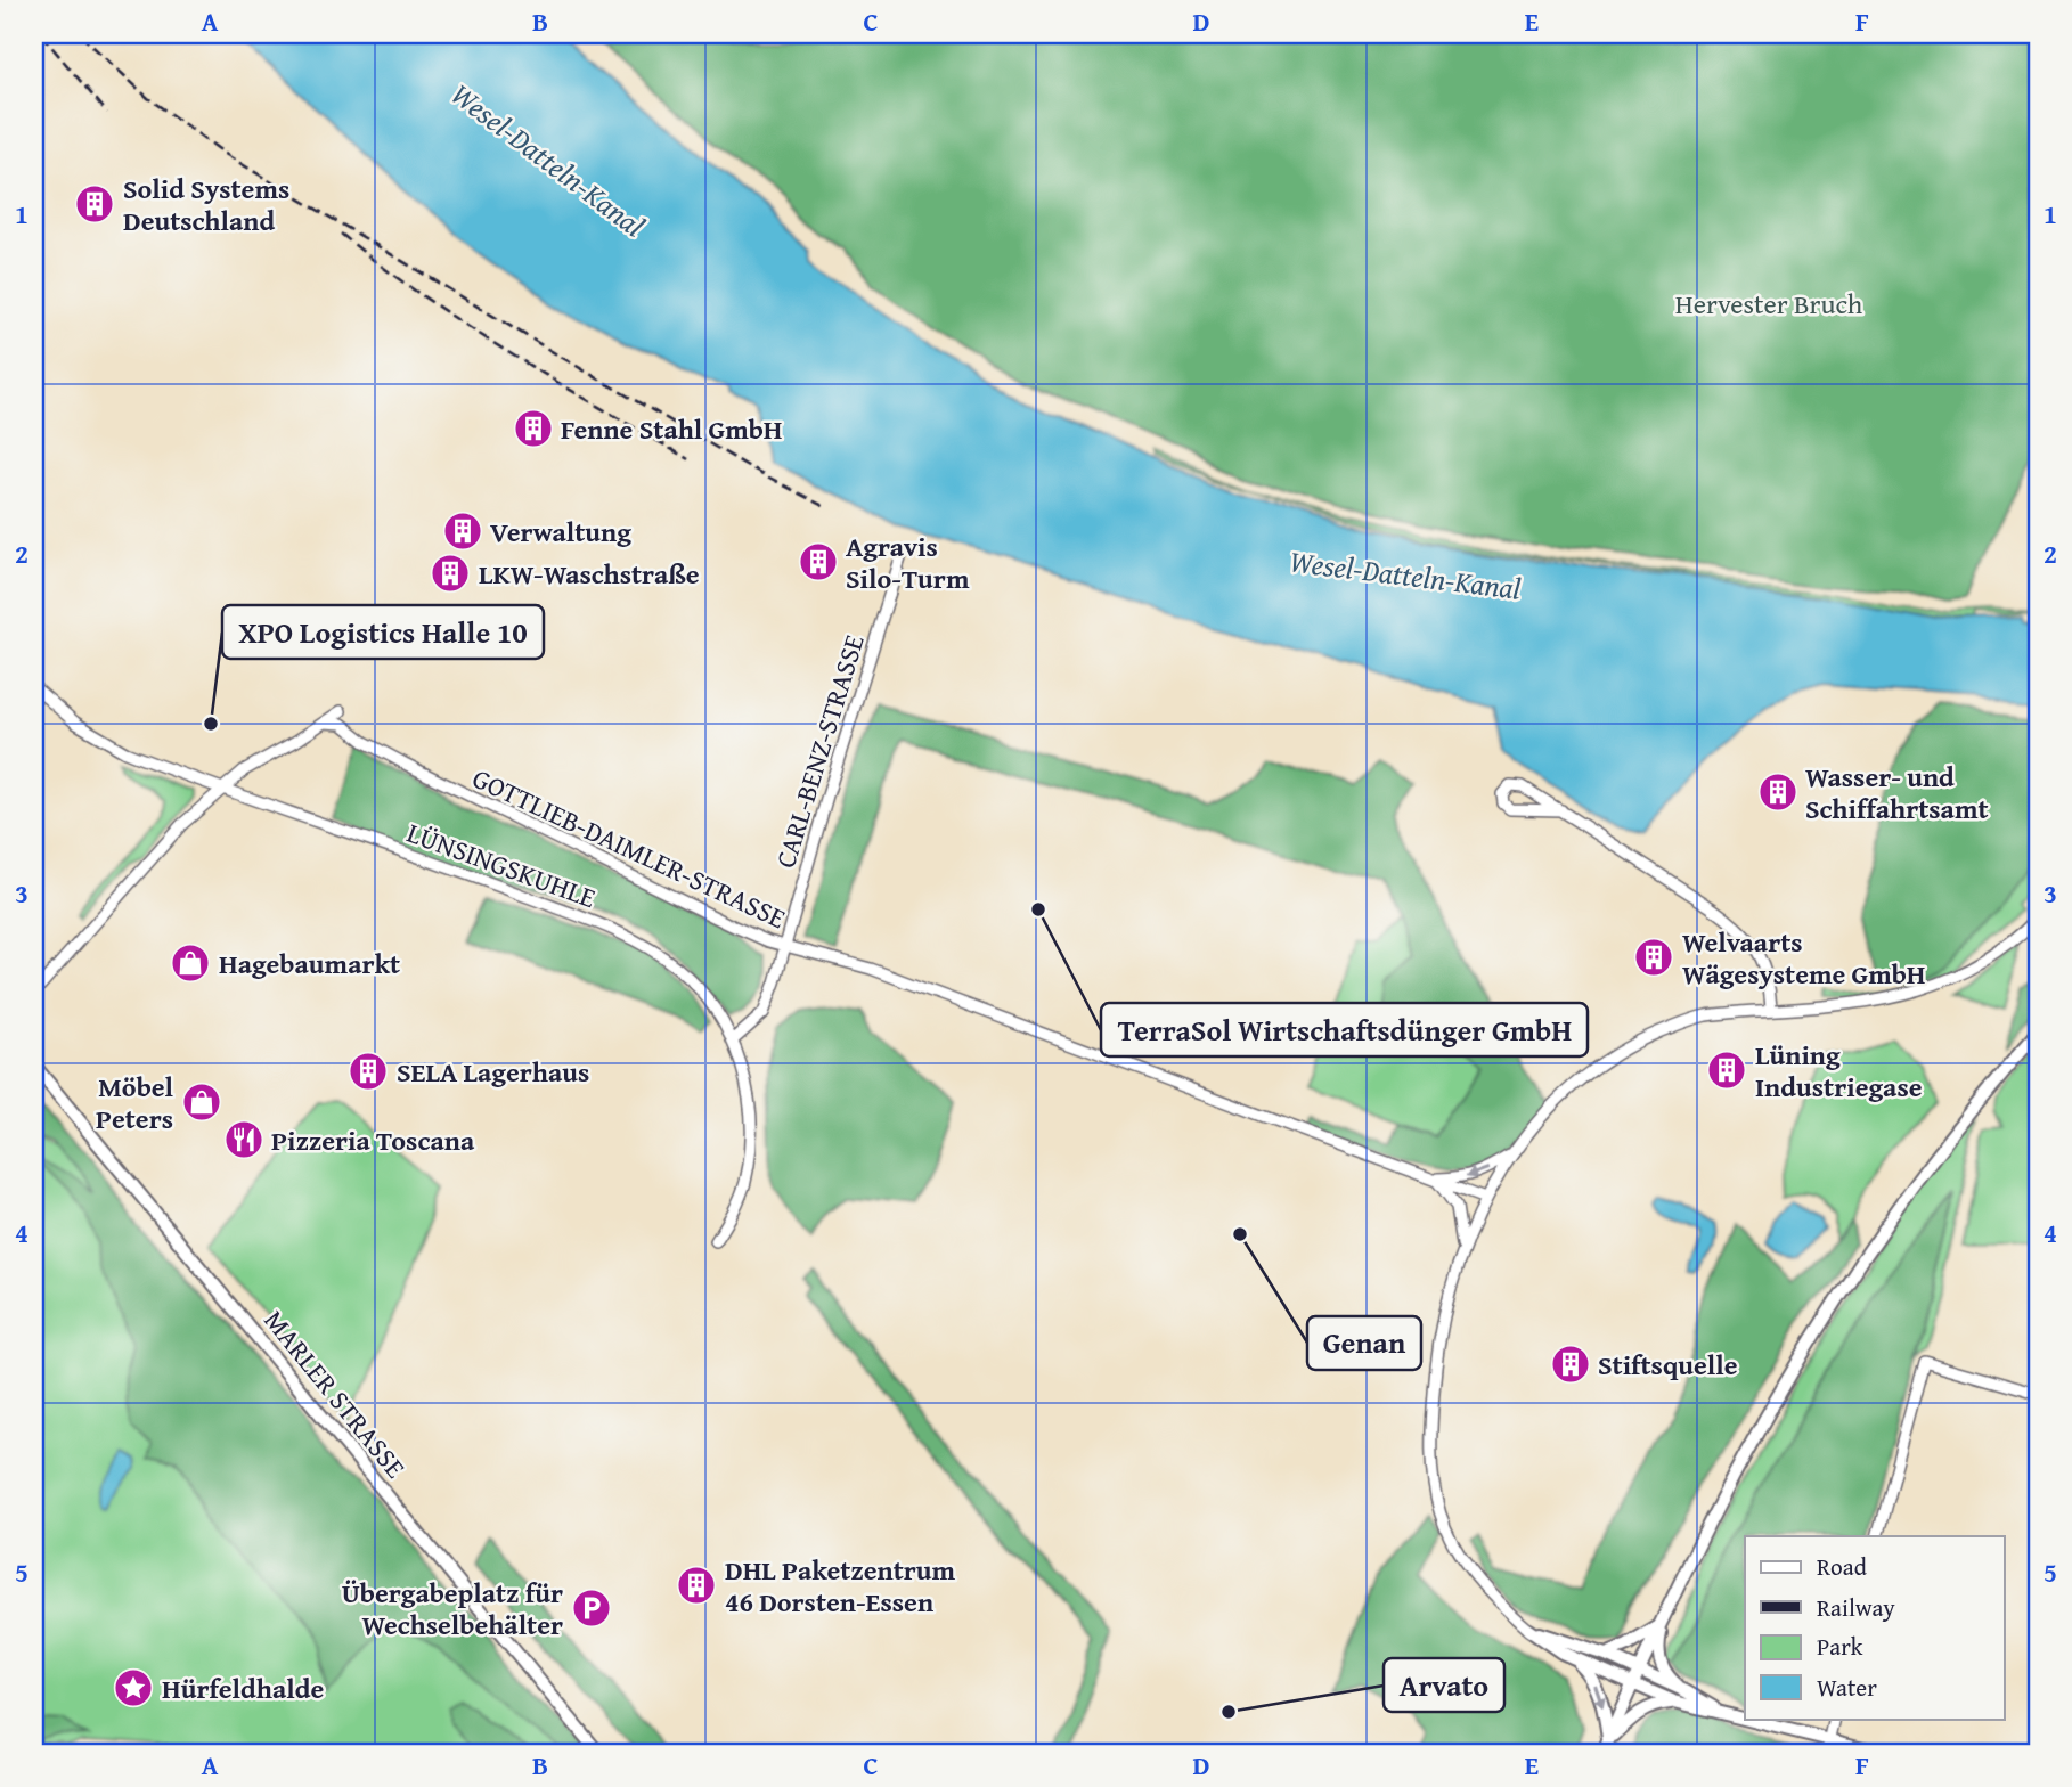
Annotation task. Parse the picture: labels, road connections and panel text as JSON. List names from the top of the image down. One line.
{"streets":{"main road":["MARLER STRASSE"],"street":["CARL-BENZ-STRASSE","GOTTLIEB-DAIMLER-STRASSE","LÜNSINGSKUHLE"]},"crossings":[["CARL-BENZ-STRASSE","GOTTLIEB-DAIMLER-STRASSE"],["CARL-BENZ-STRASSE","LÜNSINGSKUHLE"]],"water":["Wesel-Datteln-Kanal"],"parks":["Hervester Bruch"],"places":{"building":["Solid Systems Deutschland","Fenne Stahl GmbH","Verwaltung","Agravis Silo-Turm","LKW-Waschstraße","Wasser- und Schiffahrtsamt","Welvaarts Wägesysteme GmbH","Lüning Industriegase","SELA Lagerhaus","Stiftsquelle","DHL Paketzentrum 46 Dorsten-Essen"],"other":["XPO Logistics Halle 10","TerraSol Wirtschaftsdünger GmbH","Genan","Arvato"],"shop":["Hagebaumarkt","Möbel Peters"],"restaurant":["Pizzeria Toscana"],"parking":["Übergabeplatz für Wechselbehälter"],"place":["Hürfeldhalde"]},"legend":["Road","Railway","Park","Water"],"grid":{"columns":["A","B","C","D","E","F"],"rows":["1","2","3","4","5"]}}
